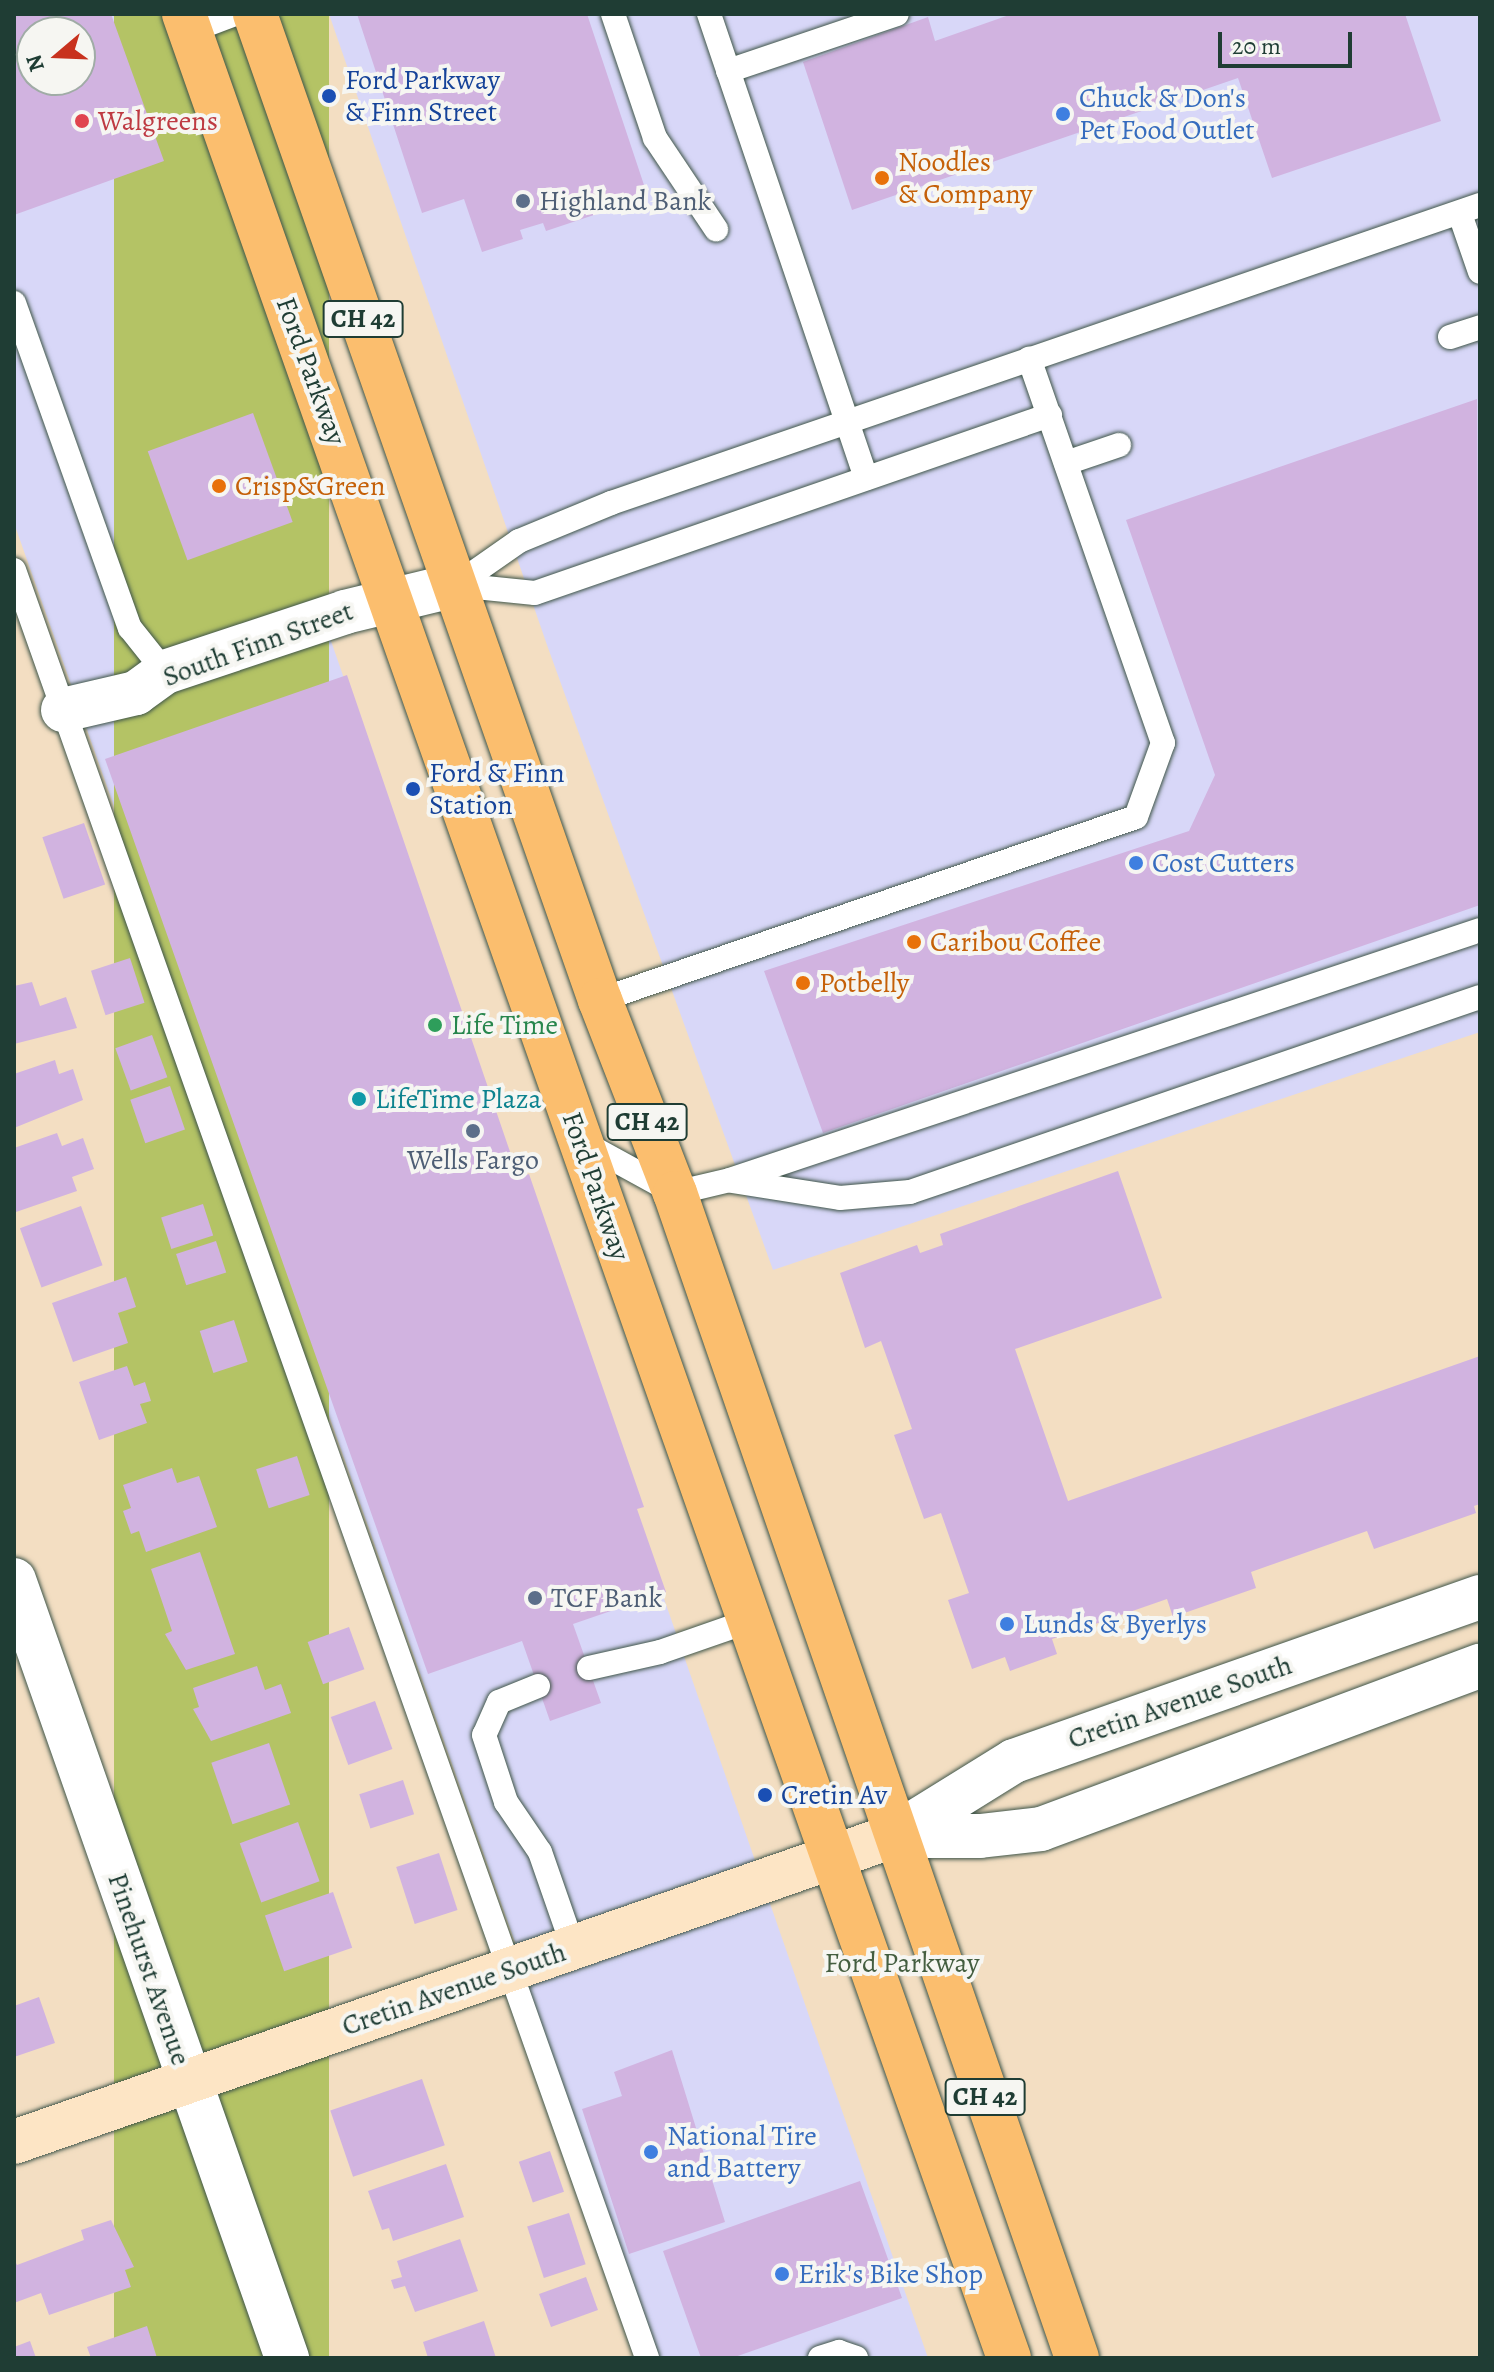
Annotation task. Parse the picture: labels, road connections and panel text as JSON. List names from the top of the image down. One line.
{"streets":{"main road":["CH 42","Ford Parkway","Cretin Avenue South"],"street":["South Finn Street","Pinehurst Avenue"]},"crossings":[["CH 42","South Finn Street"],["CH 42","Cretin Avenue South"],["Ford Parkway","South Finn Street"],["Ford Parkway","Cretin Avenue South"],["Cretin Avenue South","Pinehurst Avenue"]],"parks":["Ford Parkway"],"places":["Ford Parkway & Finn Street","Chuck & Don's Pet Food Outlet","Walgreens","Noodles & Company","Highland Bank","Crisp&Green","Ford & Finn Station","Cost Cutters","Caribou Coffee","Potbelly","Life Time","LifeTime Plaza","Wells Fargo","TCF Bank","Lunds & Byerlys","Cretin Av","National Tire and Battery","Erik's Bike Shop"],"scale_bar":"20 m","north":"left"}
